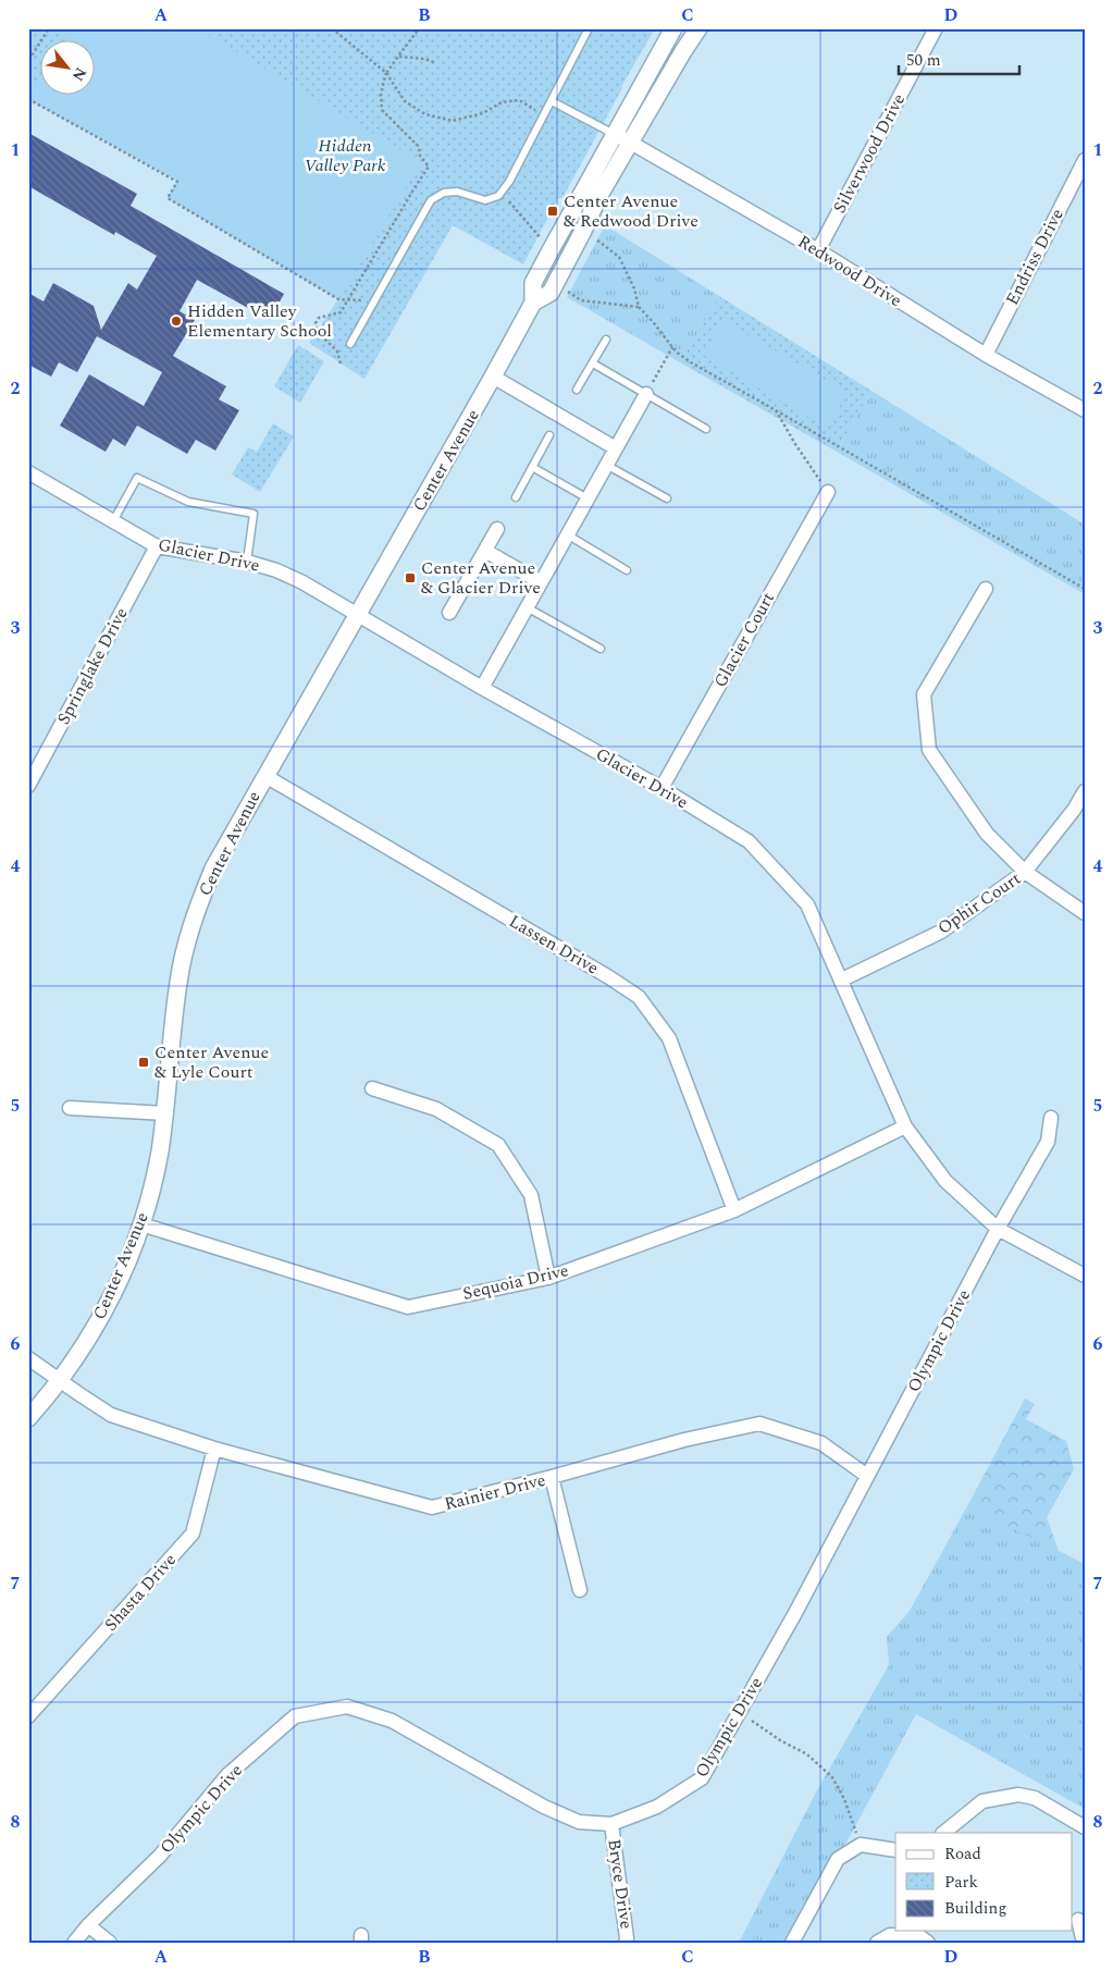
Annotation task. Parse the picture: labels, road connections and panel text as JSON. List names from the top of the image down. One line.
{"streets":{"street":["Silverwood Drive","Endriss Drive","Redwood Drive","Center Avenue","Glacier Drive","Glacier Court","Springlake Drive","Ophir Court","Lassen Drive","Sequoia Drive","Olympic Drive","Rainier Drive","Shasta Drive","Bryce Drive"]},"crossings":[["Silverwood Drive","Redwood Drive"],["Endriss Drive","Redwood Drive"],["Redwood Drive","Center Avenue"],["Center Avenue","Glacier Drive"],["Center Avenue","Lassen Drive"],["Center Avenue","Sequoia Drive"],["Center Avenue","Rainier Drive"],["Glacier Drive","Glacier Court"],["Glacier Drive","Springlake Drive"],["Glacier Drive","Ophir Court"],["Glacier Drive","Sequoia Drive"],["Glacier Drive","Olympic Drive"],["Lassen Drive","Sequoia Drive"],["Olympic Drive","Rainier Drive"],["Olympic Drive","Bryce Drive"],["Rainier Drive","Shasta Drive"]],"parks":["Hidden Valley Park"],"places":{"transit":["Center Avenue & Redwood Drive","Center Avenue & Glacier Drive","Center Avenue & Lyle Court"],"other":["Hidden Valley Elementary School"]},"legend":["Road","Park","Building"],"scale_bar":"50 m","north":"bottom right","grid":{"columns":["A","B","C","D"],"rows":["1","2","3","4","5","6","7","8"]}}
